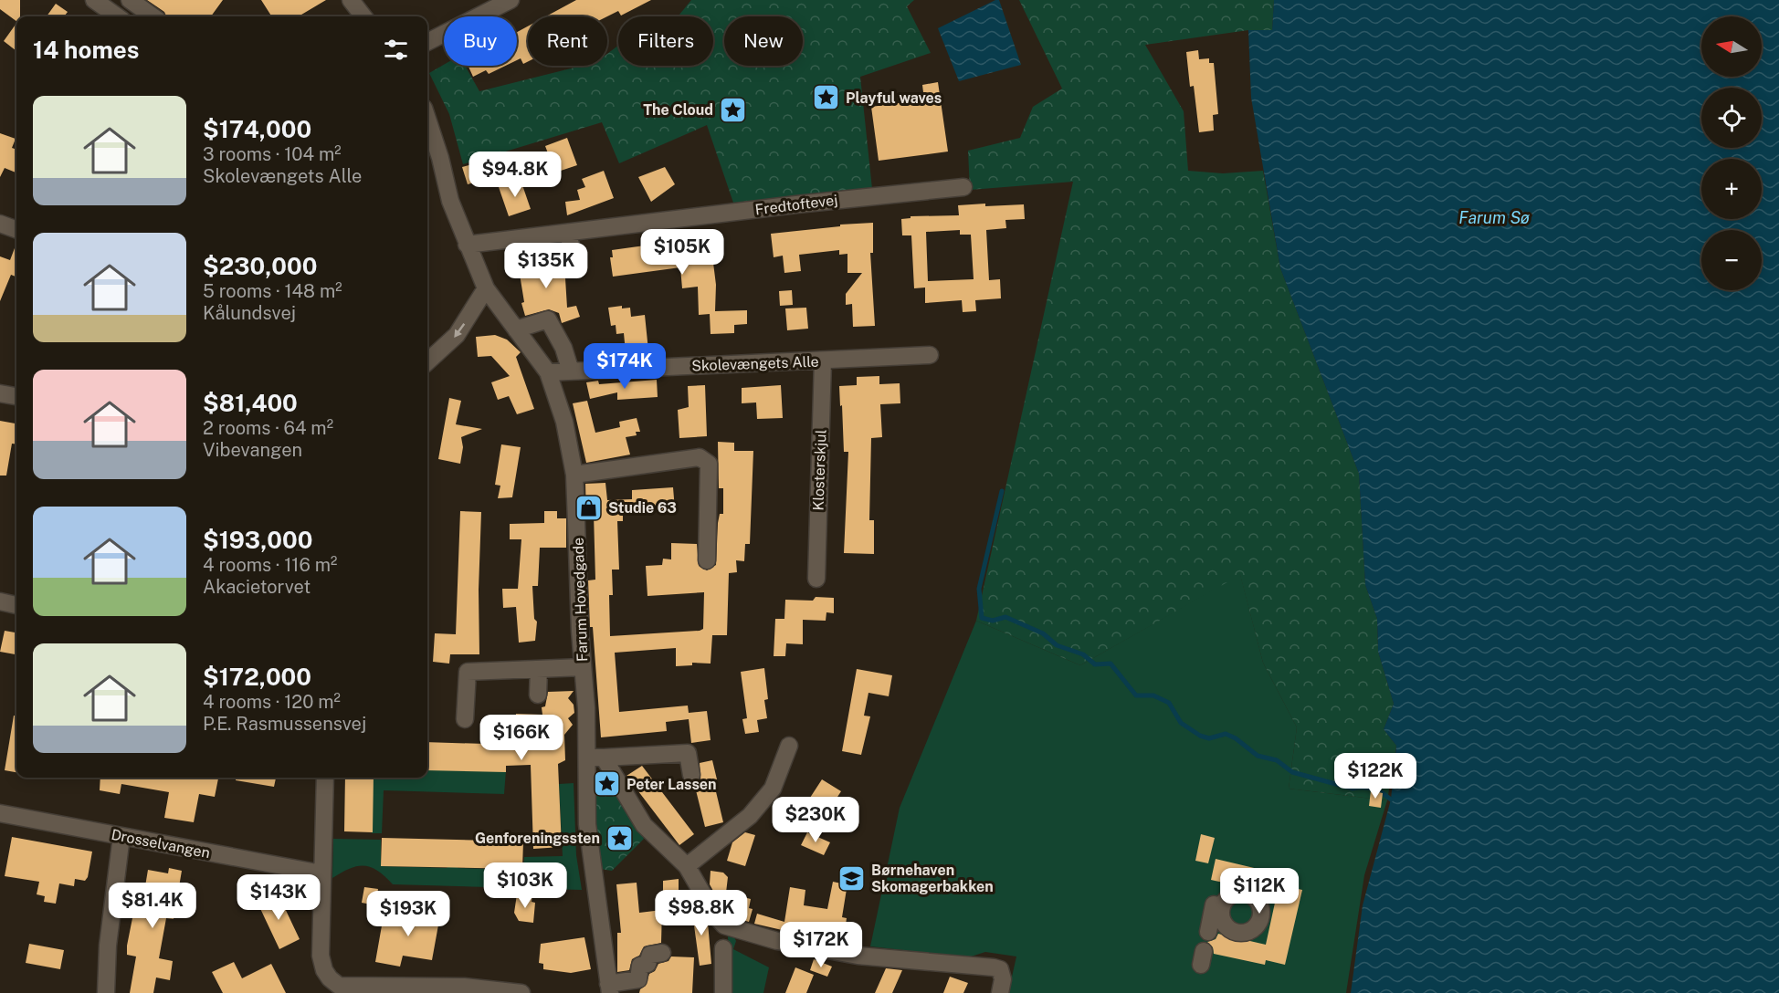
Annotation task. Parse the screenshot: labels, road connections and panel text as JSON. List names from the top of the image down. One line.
{"streets":{"street":["Fredtoftevej","Skolevængets Alle","Klosterskjul","Farum Hovedgade","Drosselvangen"]},"crossings":[["Fredtoftevej","Farum Hovedgade"],["Skolevængets Alle","Klosterskjul"],["Skolevængets Alle","Farum Hovedgade"]],"water":["Farum Sø"],"places":{"place":["Playful waves","The Cloud","Peter Lassen","Genforeningssten"],"shop":["Studie 63"],"school or university":["Børnehaven Skomagerbakken"]},"north":"left","page":{"map_buttons":["+","−"],"chip":["Buy","Rent","Filters","New"],"heading":"14 homes","list":[{"name":"$174,000","note":"3 rooms · 104 m² · Skolevængets Alle"},{"name":"$230,000","note":"5 rooms · 148 m² · Kålundsvej"},{"name":"$81,400","note":"2 rooms · 64 m² · Vibevangen"},{"name":"$193,000","note":"4 rooms · 116 m² · Akacietorvet"},{"name":"$172,000","note":"4 rooms · 120 m² · P.E. Rasmussensvej"}],"price":["$94.8K","$105K","$135K","$174K","$166K","$122K","$230K","$103K","$112K","$143K","$81.4K","$98.8K","$193K","$172K"]}}
